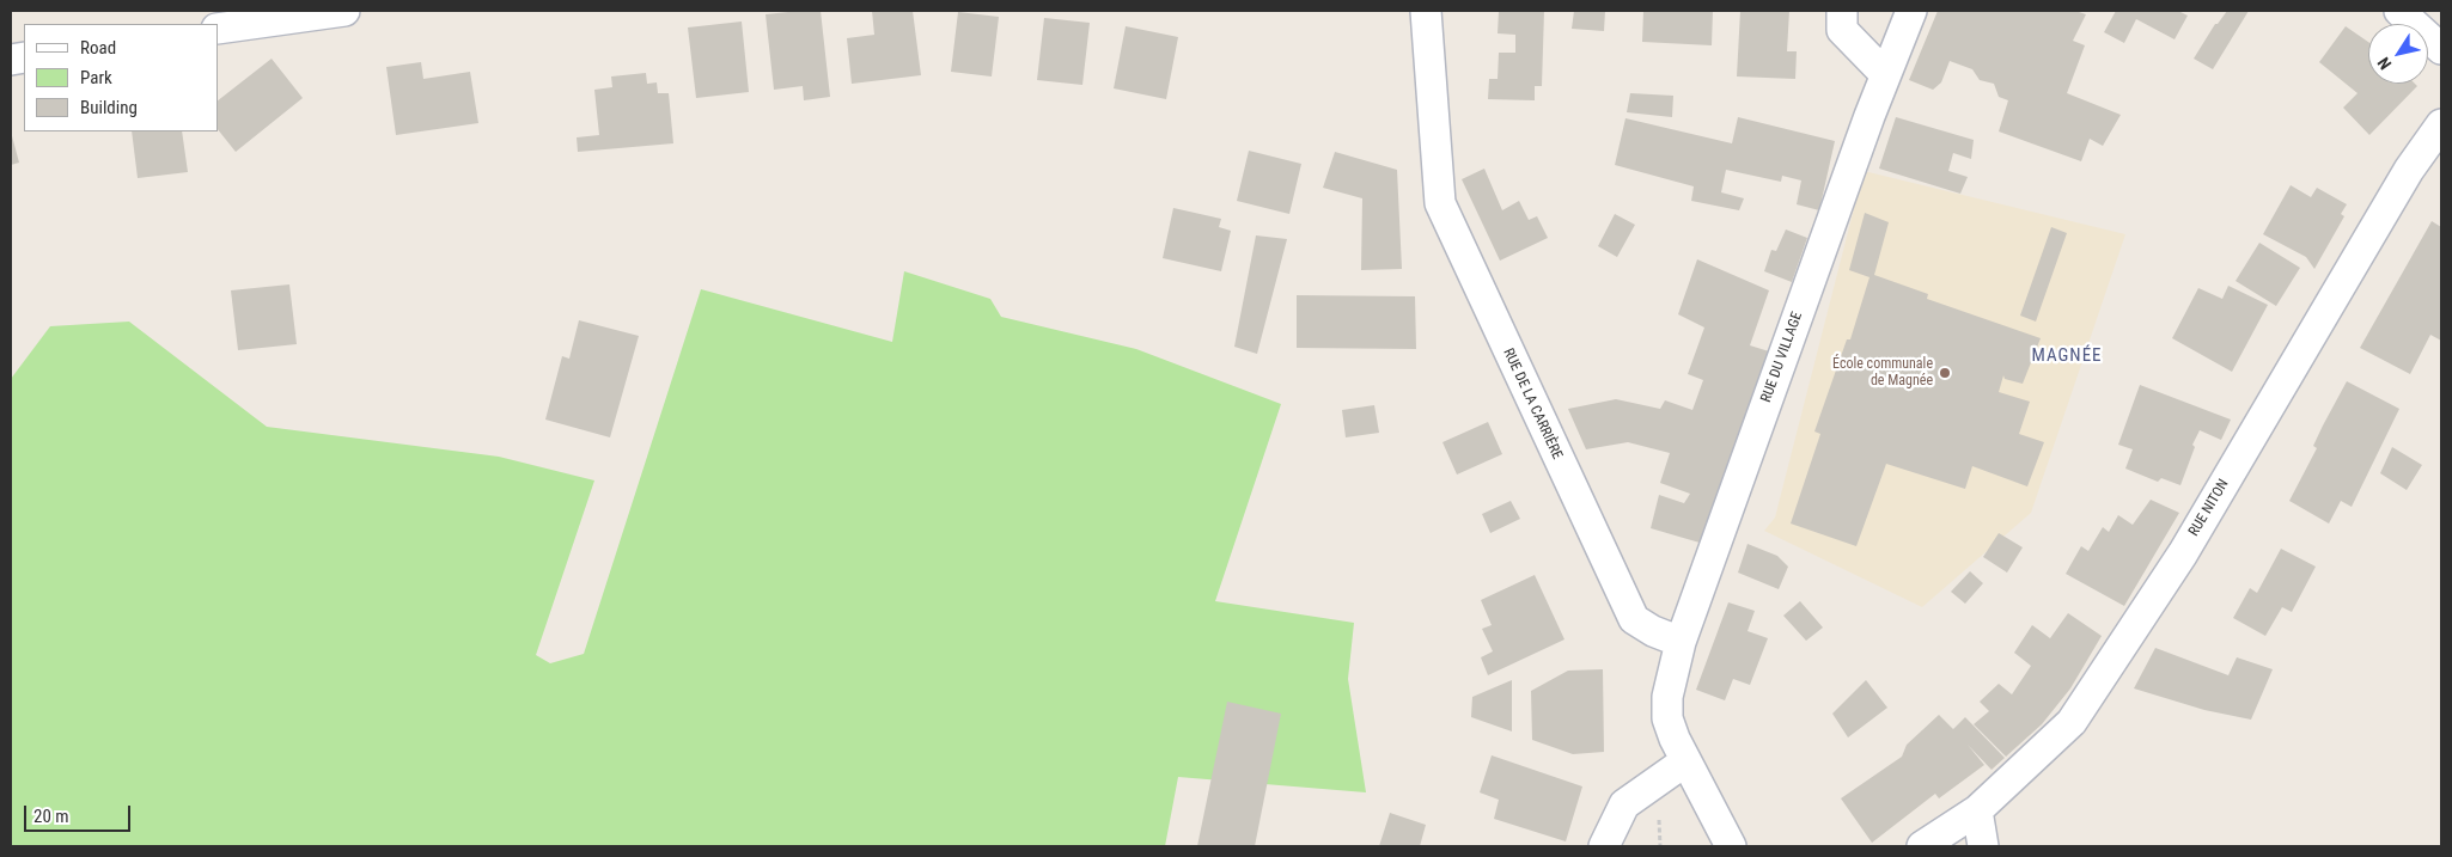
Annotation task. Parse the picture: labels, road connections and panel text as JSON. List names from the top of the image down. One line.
{"streets":{"street":["RUE DU VILLAGE","RUE DE LA CARRIÈRE","RUE NITON"]},"crossings":[["RUE DU VILLAGE","RUE DE LA CARRIÈRE"]],"districts":["MAGNÉE"],"places":["École communale de Magnée"],"legend":["Road","Park","Building"],"scale_bar":"20 m","north":"bottom left"}
